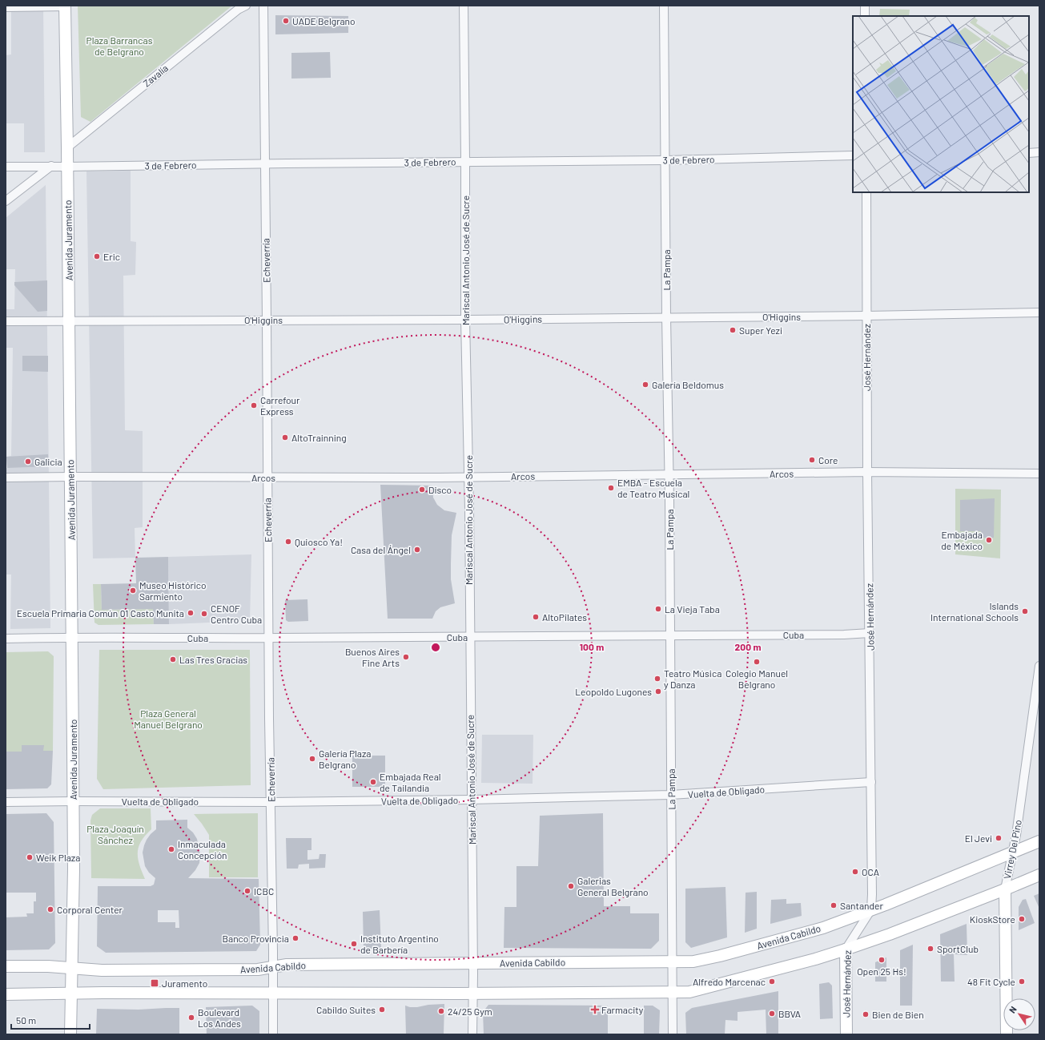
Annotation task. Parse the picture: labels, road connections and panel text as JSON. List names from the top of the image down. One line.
{"streets":{"main road":["Avenida Juramento","José Hernández","Virrey Del Pino","Avenida Cabildo"],"street":["Zavalía","3 de Febrero","Echeverría","Mariscal Antonio José de Sucre","La Pampa","O'Higgins","Arcos","Cuba","Vuelta de Obligado"]},"crossings":[["Zavalía","Avenida Juramento"],["3 de Febrero","Avenida Juramento"],["3 de Febrero","Echeverría"],["3 de Febrero","Mariscal Antonio José de Sucre"],["3 de Febrero","La Pampa"],["Avenida Juramento","O'Higgins"],["Avenida Juramento","Arcos"],["Avenida Juramento","Cuba"],["Avenida Juramento","Vuelta de Obligado"],["Avenida Juramento","Avenida Cabildo"],["Echeverría","O'Higgins"],["Echeverría","Arcos"],["Echeverría","Cuba"],["Echeverría","Vuelta de Obligado"],["Echeverría","Avenida Cabildo"],["Mariscal Antonio José de Sucre","O'Higgins"],["Mariscal Antonio José de Sucre","Arcos"],["Mariscal Antonio José de Sucre","Cuba"],["Mariscal Antonio José de Sucre","Vuelta de Obligado"],["Mariscal Antonio José de Sucre","Avenida Cabildo"],["La Pampa","O'Higgins"],["La Pampa","Arcos"],["La Pampa","Cuba"],["La Pampa","Vuelta de Obligado"],["La Pampa","Avenida Cabildo"],["O'Higgins","José Hernández"],["José Hernández","Arcos"],["José Hernández","Cuba"],["José Hernández","Vuelta de Obligado"],["José Hernández","Avenida Cabildo"],["Virrey Del Pino","Avenida Cabildo"]],"parks":["Plaza Barrancas de Belgrano","Plaza General Manuel Belgrano","Plaza Joaquín Sánchez"],"places":{"other":["UADE Belgrano","Eric","Super Yezi","Galería Beldomus","Carrefour Express","AltoTrainning","Core","Galicia","EMBA - Escuela de Teatro Musical","Disco","Embajada de México","Quiosco Ya!","Casa del Ángel","Museo Histórico Sarmiento","La Vieja Taba","Islands International Schools","Escuela Primaria Común 01 Casto Munita","CENOF Centro Cuba","AltoPilates","Buenos Aires Fine Arts","Las Tres Gracias","Colegio Manuel Belgrano","Teatro Música y Danza","Leopoldo Lugones","Galería Plaza Belgrano","Embajada Real de Tailandia","El Jevi","Inmaculada Concepción","Weik Plaza","OCA","Galerias General Belgrano","ICBC","Santander","Corporal Center","KioskStore","Banco Provincia","Instituto Argentino de Barbería","SportClub","Open 25 Hs!","Alfredo Marcenac","48 Fit Cycle","Cabildo Suites","24/25 Gym","BBVA","Bien de Bien","Boulevard Los Andes"],"transit":["Juramento"],"health":["Farmacity"]},"scale_bar":"50 m","north":"top left","rings":["100 m","200 m"]}
